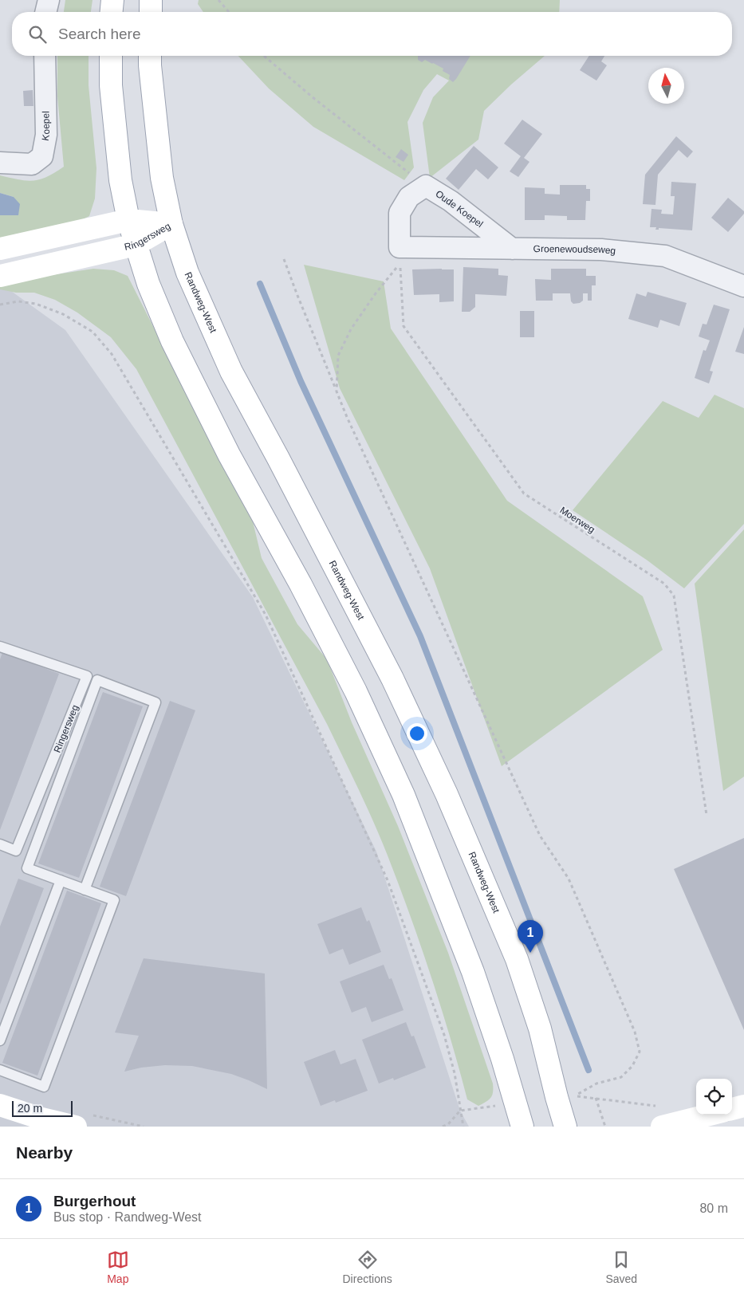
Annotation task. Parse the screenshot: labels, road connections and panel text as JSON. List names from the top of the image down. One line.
{"streets":{"main road":["Ringersweg","Randweg-West"],"street":["Koepel","Oude Koepel","Groenewoudseweg"],"path":["Moerweg"]},"crossings":[["Oude Koepel","Groenewoudseweg"],["Oude Koepel","Moerweg"],["Ringersweg","Randweg-West"],["Groenewoudseweg","Moerweg"]],"scale_bar":"20 m","north":"top","page":{"search":"Search here","pins":"1","scale":"20 m","heading":"Nearby","list":[{"mark":"1","name":"Burgerhout","note":"Bus stop · Randweg-West","value":"80 m"}],"nav":["Map","Directions","Saved"]}}
